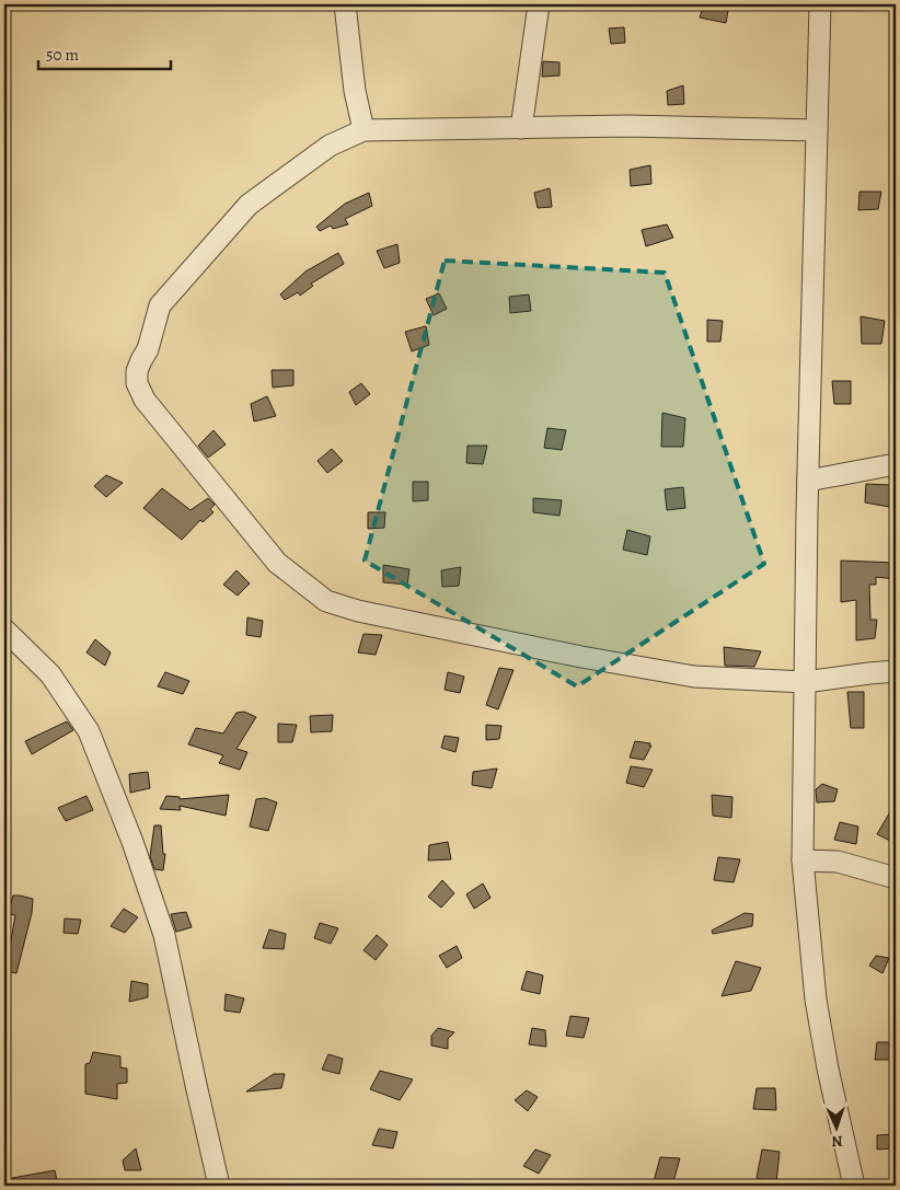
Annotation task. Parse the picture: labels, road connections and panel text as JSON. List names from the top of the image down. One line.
{"scale_bar":"50 m","north":"bottom"}
